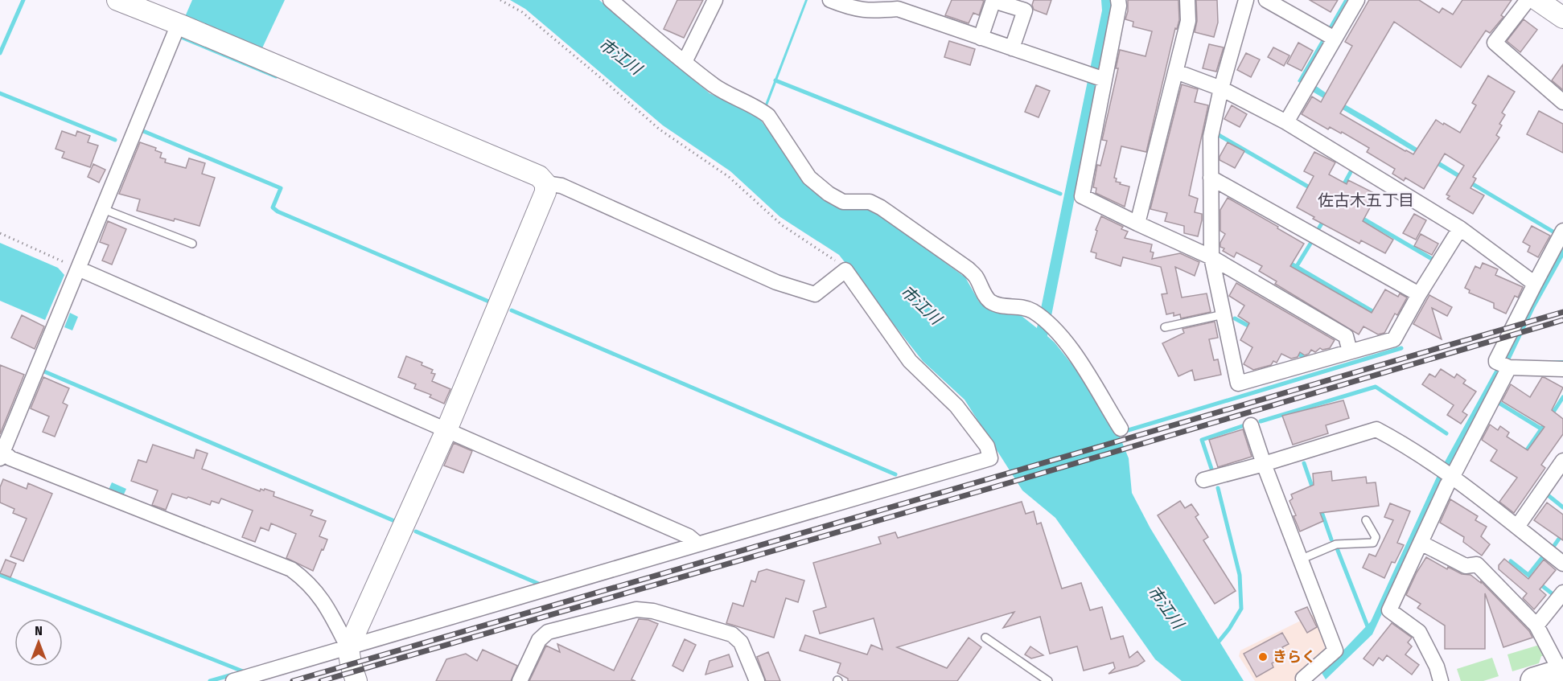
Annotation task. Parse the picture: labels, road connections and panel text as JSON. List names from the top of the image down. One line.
{"districts":["佐古木五丁目"],"water":["市江川"],"places":["きらく"],"north":"top"}
